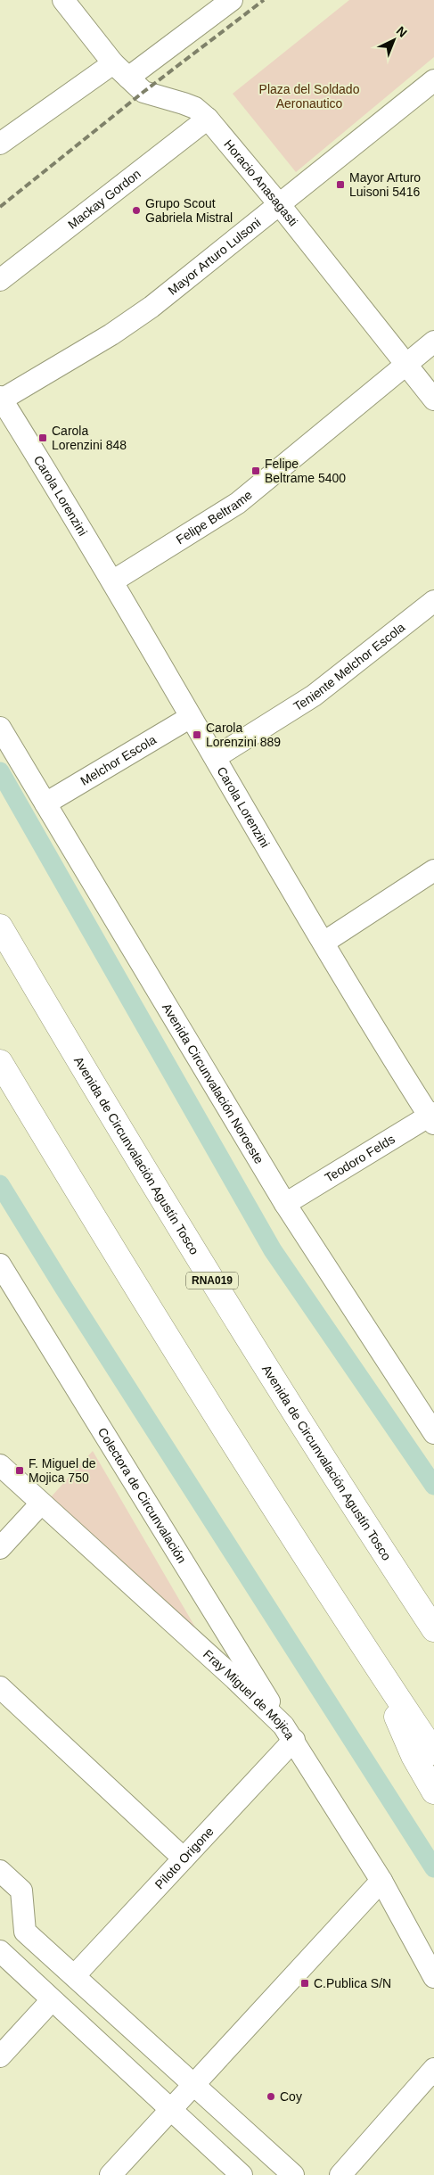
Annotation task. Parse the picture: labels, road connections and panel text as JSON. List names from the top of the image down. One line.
{"streets":{"highway":["Avenida de Circunvalación Agustín Tosco","RNA019"],"street":["Horacio Anasagasti","Mackay Gordon","Mayor Arturo Lulsoni","Carola Lorenzini","Felipe Beltrame","Teniente Melchor Escola","Melchor Escola","Avenida Circunvalación Noroeste","Teodoro Felds","Colectora de Circunvalación","Fray Miguel de Mojica","Piloto Origone"]},"crossings":[["Horacio Anasagasti","Mackay Gordon"],["Horacio Anasagasti","Mayor Arturo Lulsoni"],["Horacio Anasagasti","Felipe Beltrame"],["Mayor Arturo Lulsoni","Carola Lorenzini"],["Carola Lorenzini","Felipe Beltrame"],["Carola Lorenzini","Teniente Melchor Escola"],["Carola Lorenzini","Melchor Escola"],["Carola Lorenzini","Teodoro Felds"],["Melchor Escola","Avenida Circunvalación Noroeste"],["Avenida Circunvalación Noroeste","Teodoro Felds"],["Colectora de Circunvalación","Fray Miguel de Mojica"],["Colectora de Circunvalación","Piloto Origone"],["Fray Miguel de Mojica","Piloto Origone"]],"parks":["Plaza del Soldado Aeronautico"],"places":{"transit":["Mayor Arturo Luisoni 5416","Carola Lorenzini 848","Felipe Beltrame 5400","Carola Lorenzini 889","F. Miguel de Mojica 750","C.Publica S/N"],"other":["Grupo Scout Gabriela Mistral","Coy"]},"north":"top right"}
